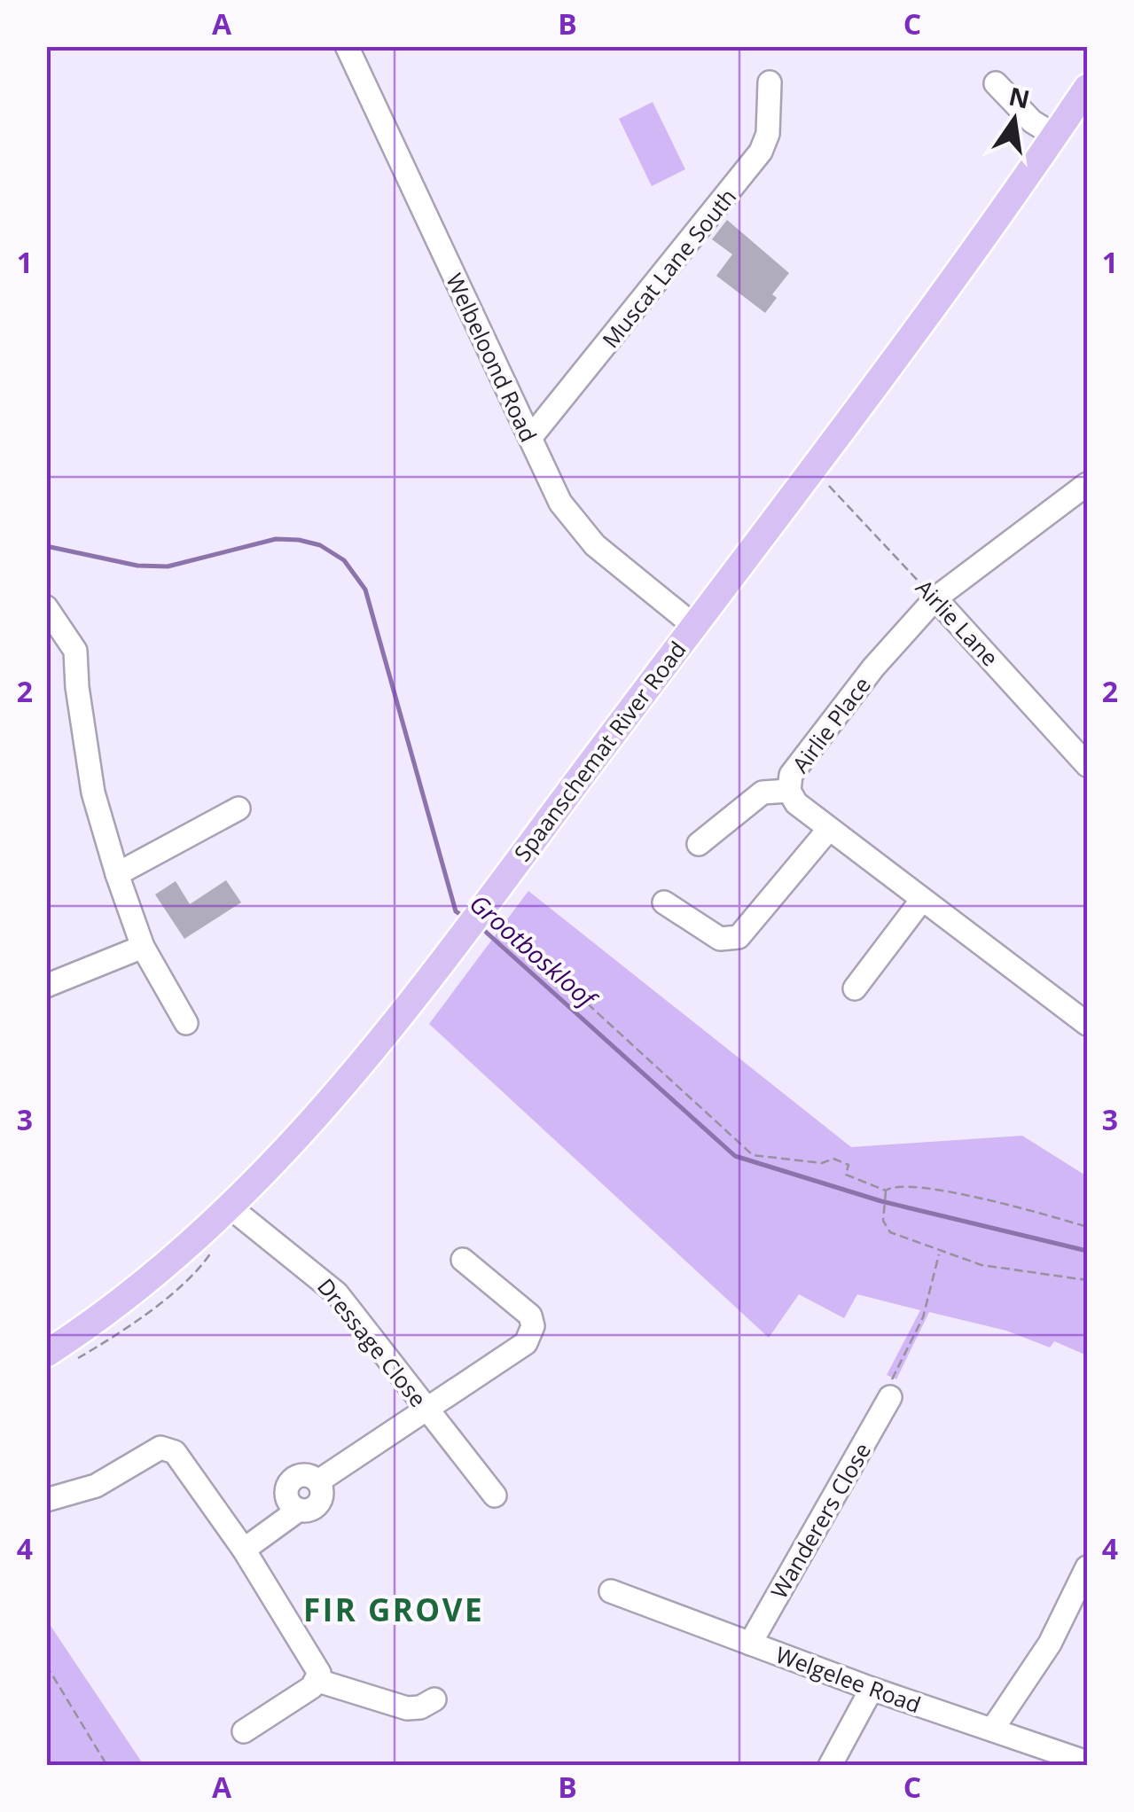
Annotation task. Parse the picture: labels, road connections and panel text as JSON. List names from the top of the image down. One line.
{"streets":{"main road":["Spaanschemat River Road"],"street":["Muscat Lane South","Welbeloond Road","Airlie Lane","Airlie Place","Dressage Close","Wanderers Close","Welgelee Road"]},"crossings":[["Muscat Lane South","Welbeloond Road"],["Welbeloond Road","Spaanschemat River Road"],["Airlie Lane","Airlie Place"],["Spaanschemat River Road","Dressage Close"],["Wanderers Close","Welgelee Road"]],"districts":["FIR GROVE"],"water":["Grootboskloof"],"north":"top","grid":{"columns":["A","B","C"],"rows":["1","2","3","4"]}}
